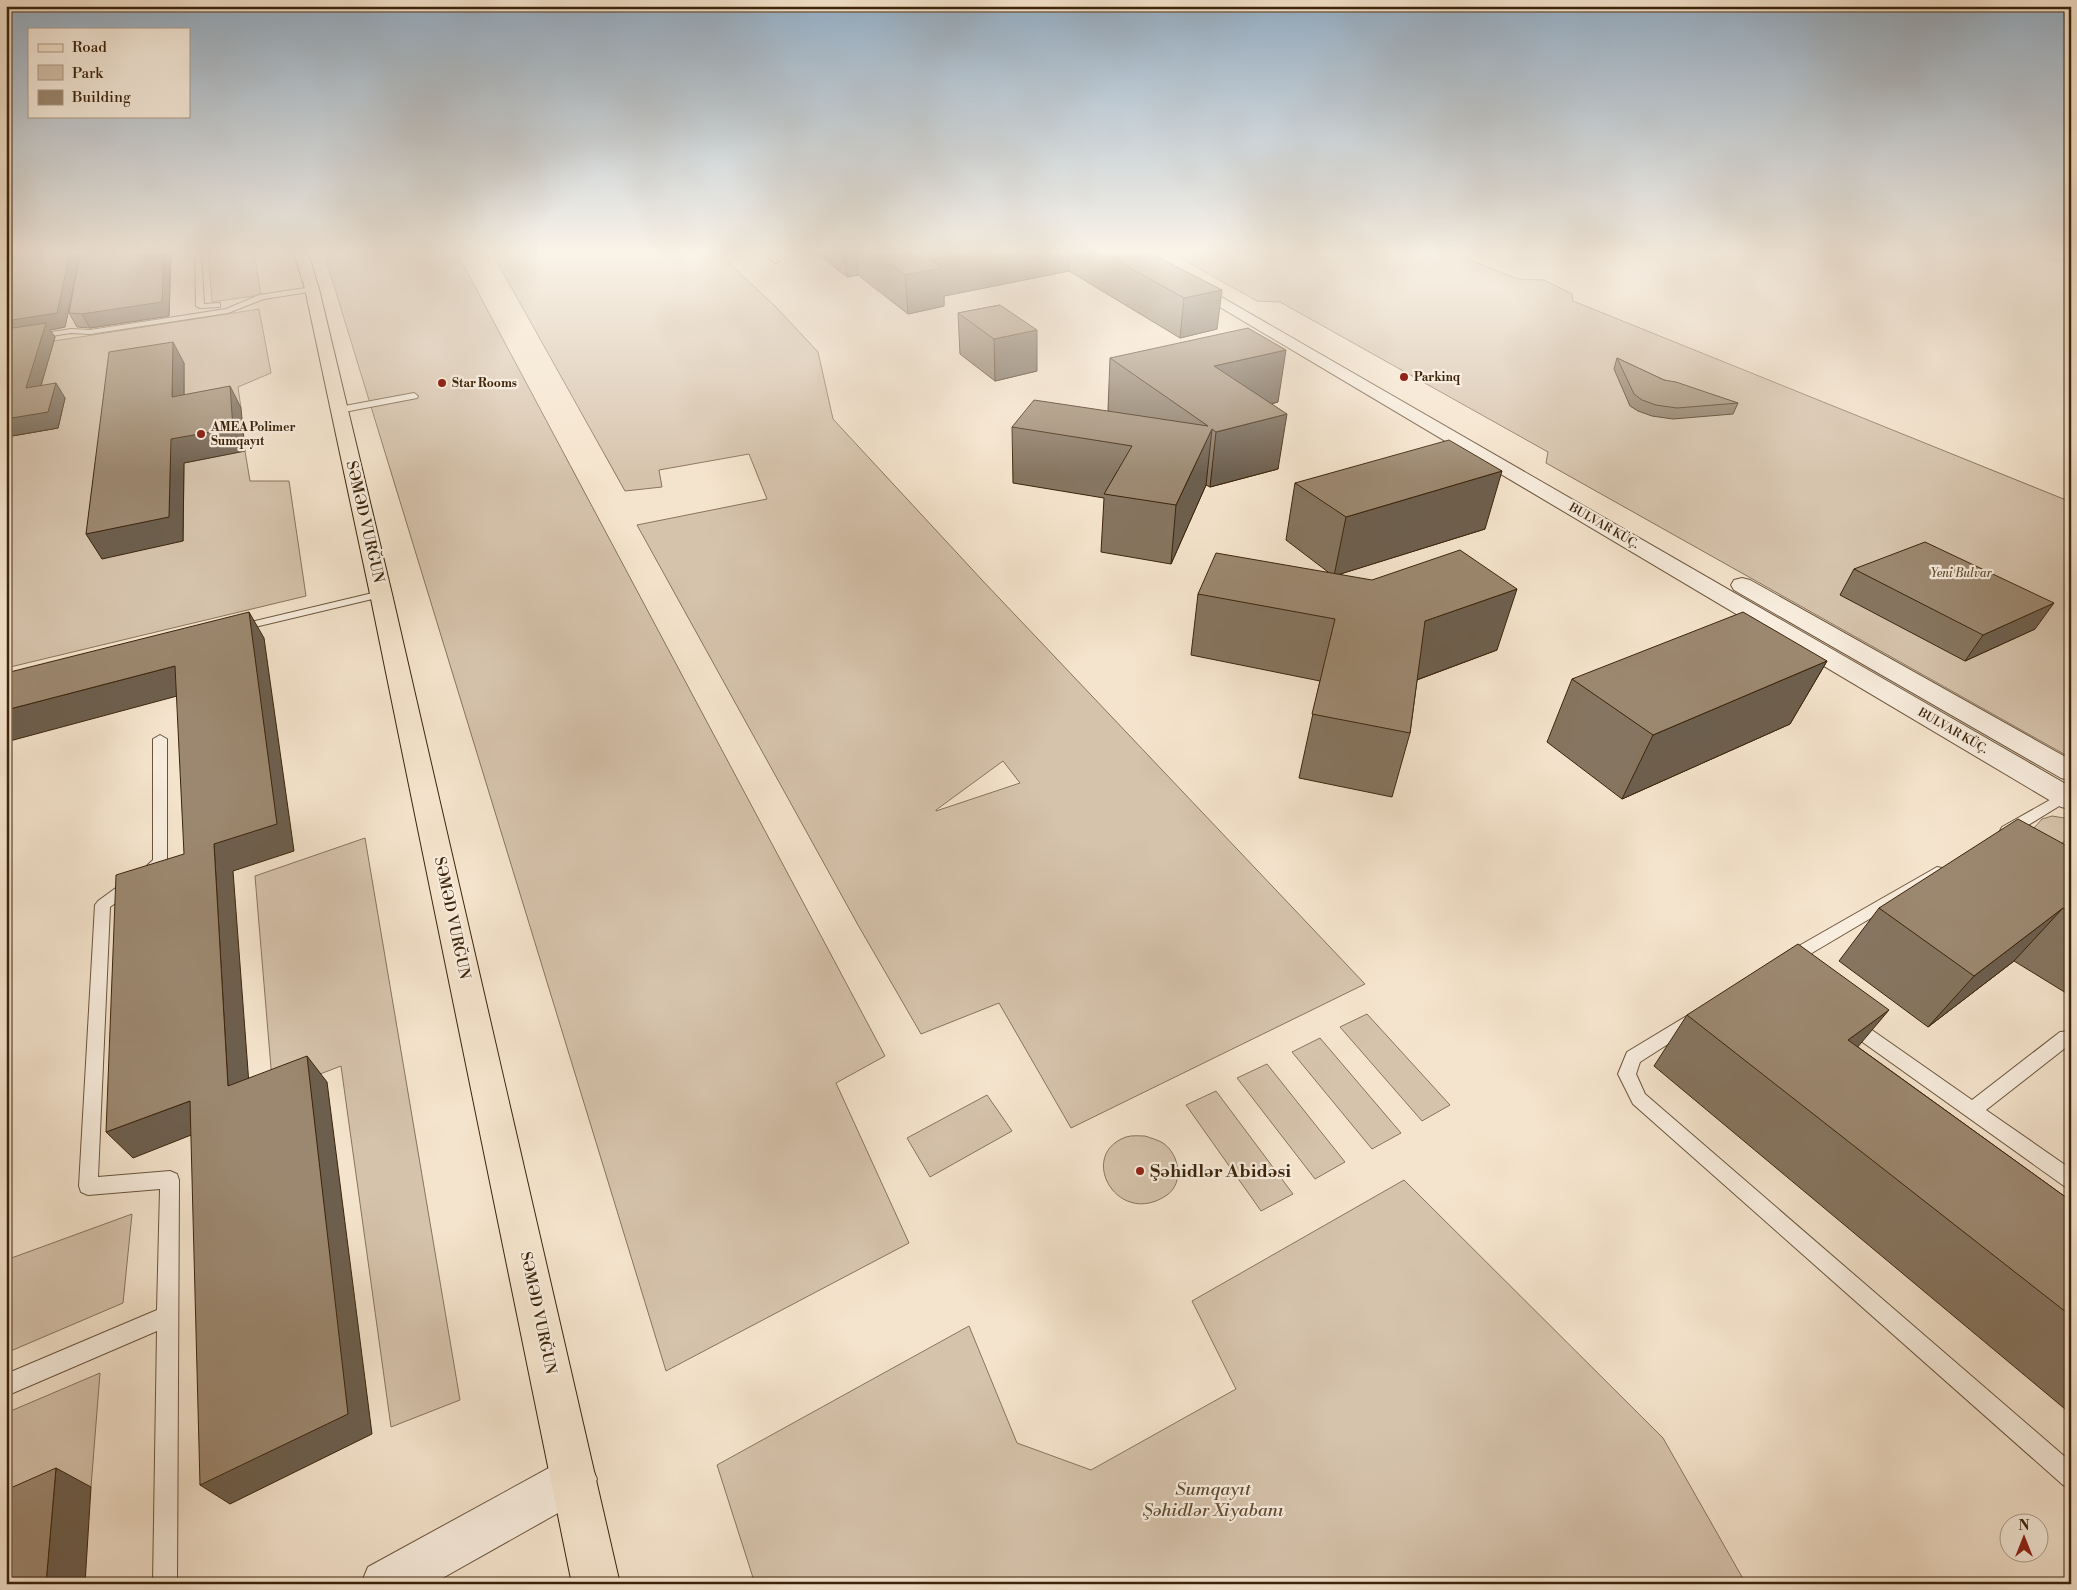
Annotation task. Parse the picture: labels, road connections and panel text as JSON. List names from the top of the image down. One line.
{"streets":{"main road":["SƏMƏD VURĞUN"],"street":["BULVAR KÜÇ."]},"parks":["Yeni Bulvar","Sumqayıt Şəhidlər Xiyabanı"],"places":["Parkinq","Star Rooms","AMEA Polimer Sumqayıt","Şəhidlər Abidəsi"],"legend":["Road","Park","Building"],"north":"top"}
